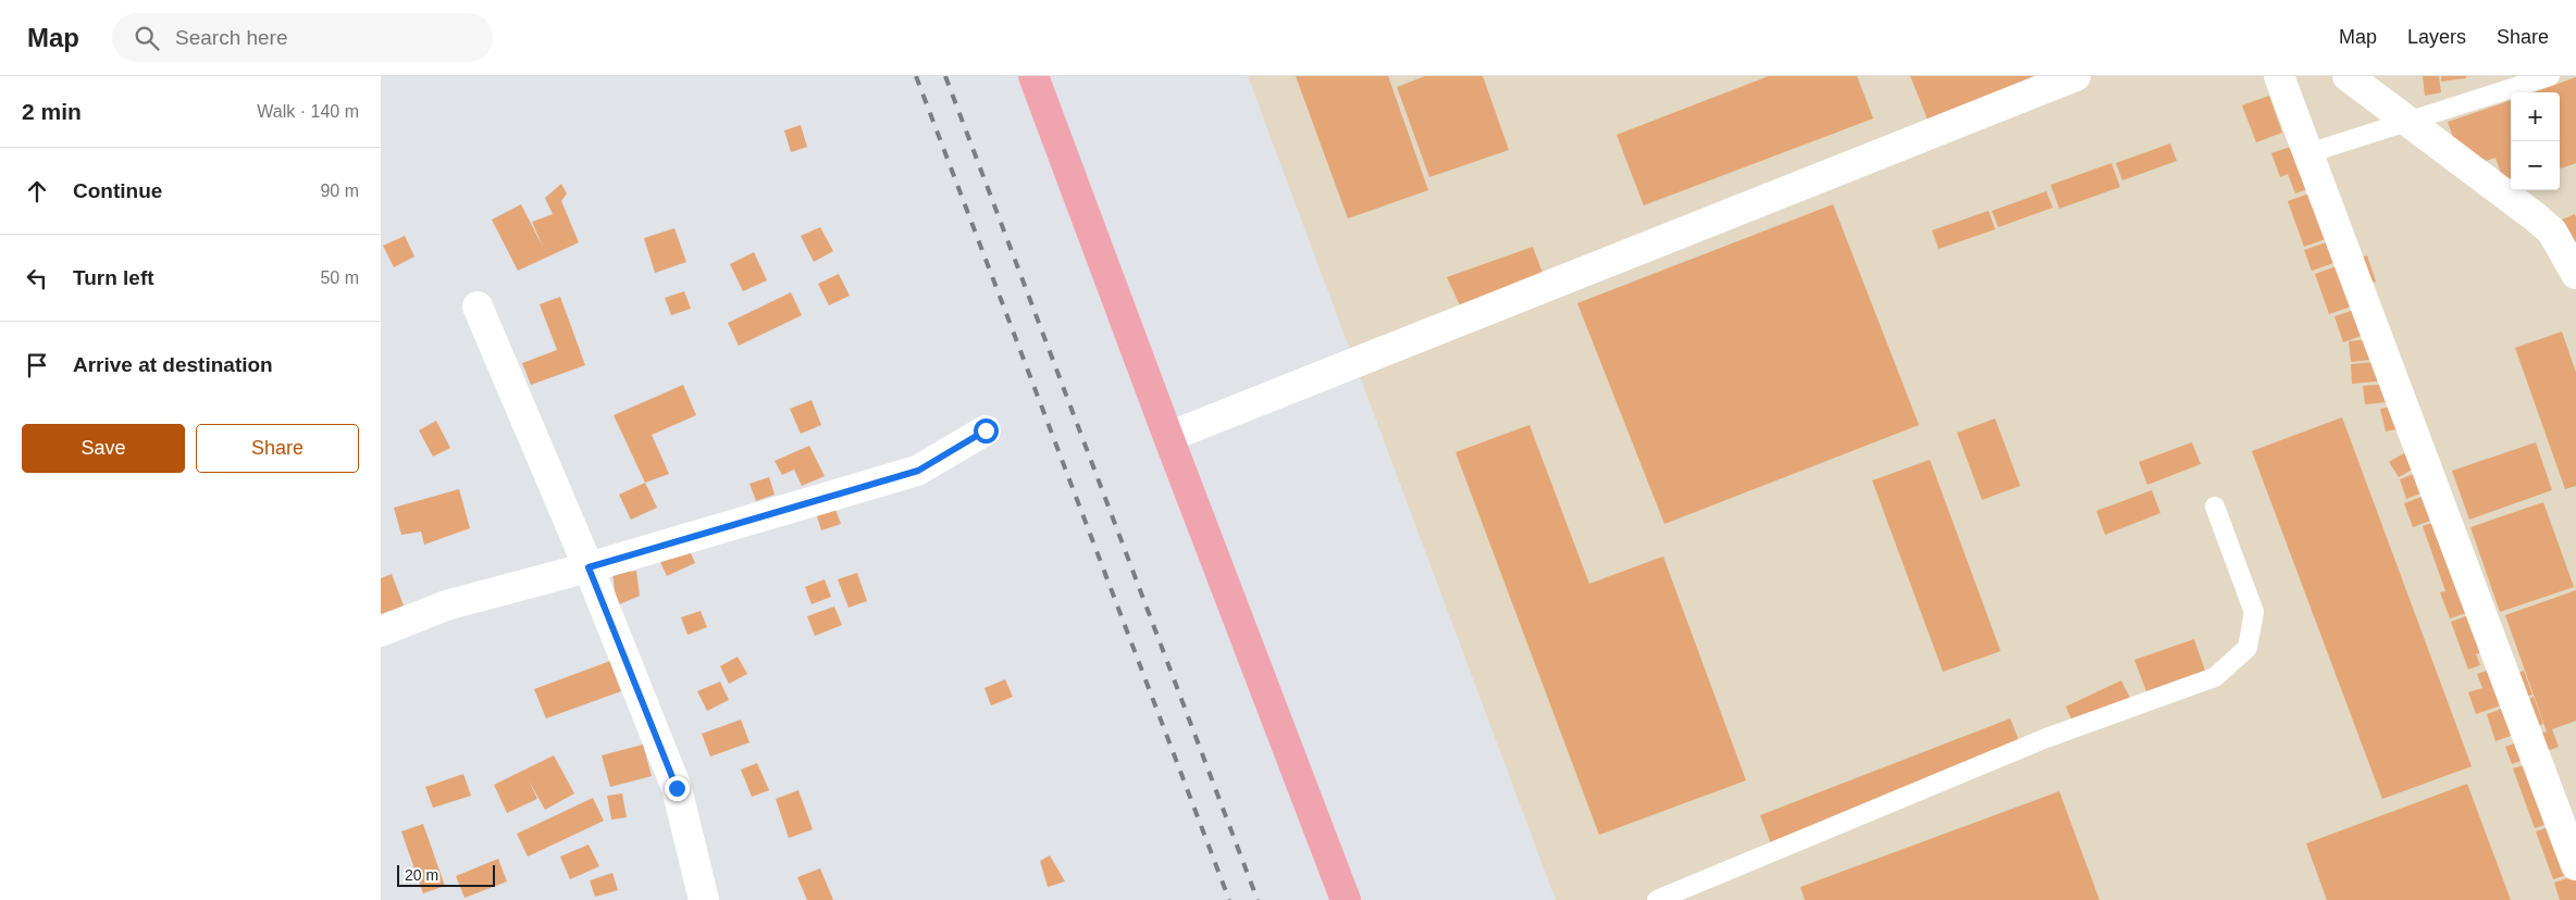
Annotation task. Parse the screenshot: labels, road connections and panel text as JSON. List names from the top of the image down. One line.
{"scale_bar":"20 m","page":{"header":"Map","search":"Search here","nav":["Map","Layers","Share"],"heading":["2 min","Walk · 140 m"],"map_buttons":["+","−"],"list":[["Continue","90 m"],["Turn left","50 m"],"Arrive at destination"],"buttons":["Save","Share"],"scale":"20 m"}}
